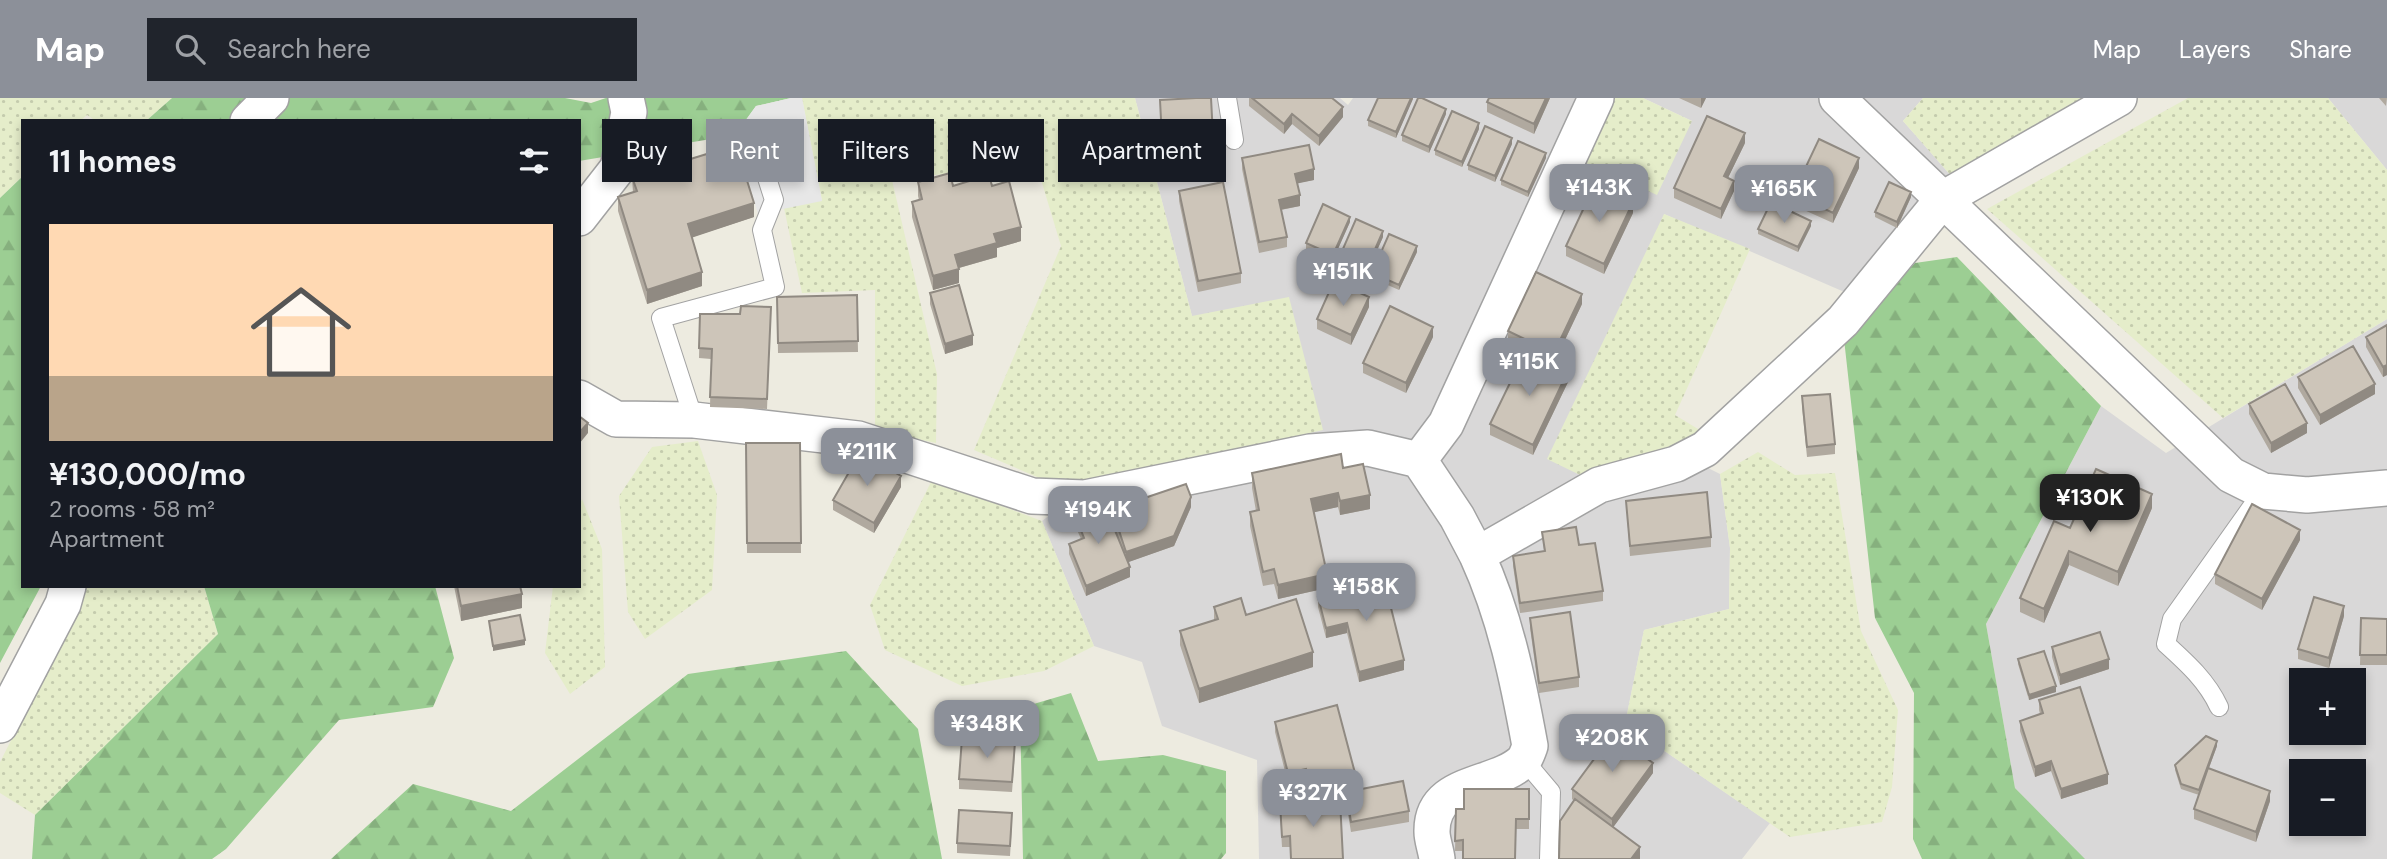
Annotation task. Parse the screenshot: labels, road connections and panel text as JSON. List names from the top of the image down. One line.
{"page":{"header":"Map","search":"Search here","nav":["Map","Layers","Share"],"chip":["Buy","Rent","Filters","New","Apartment"],"heading":"11 homes","price":["¥143K","¥165K","¥151K","¥115K","¥211K","¥130K","¥194K","¥158K","¥348K","¥208K","¥327K"],"list":[{"name":"¥130,000/mo","note":"2 rooms · 58 m² · Apartment"}],"map_buttons":["+","−"]}}
